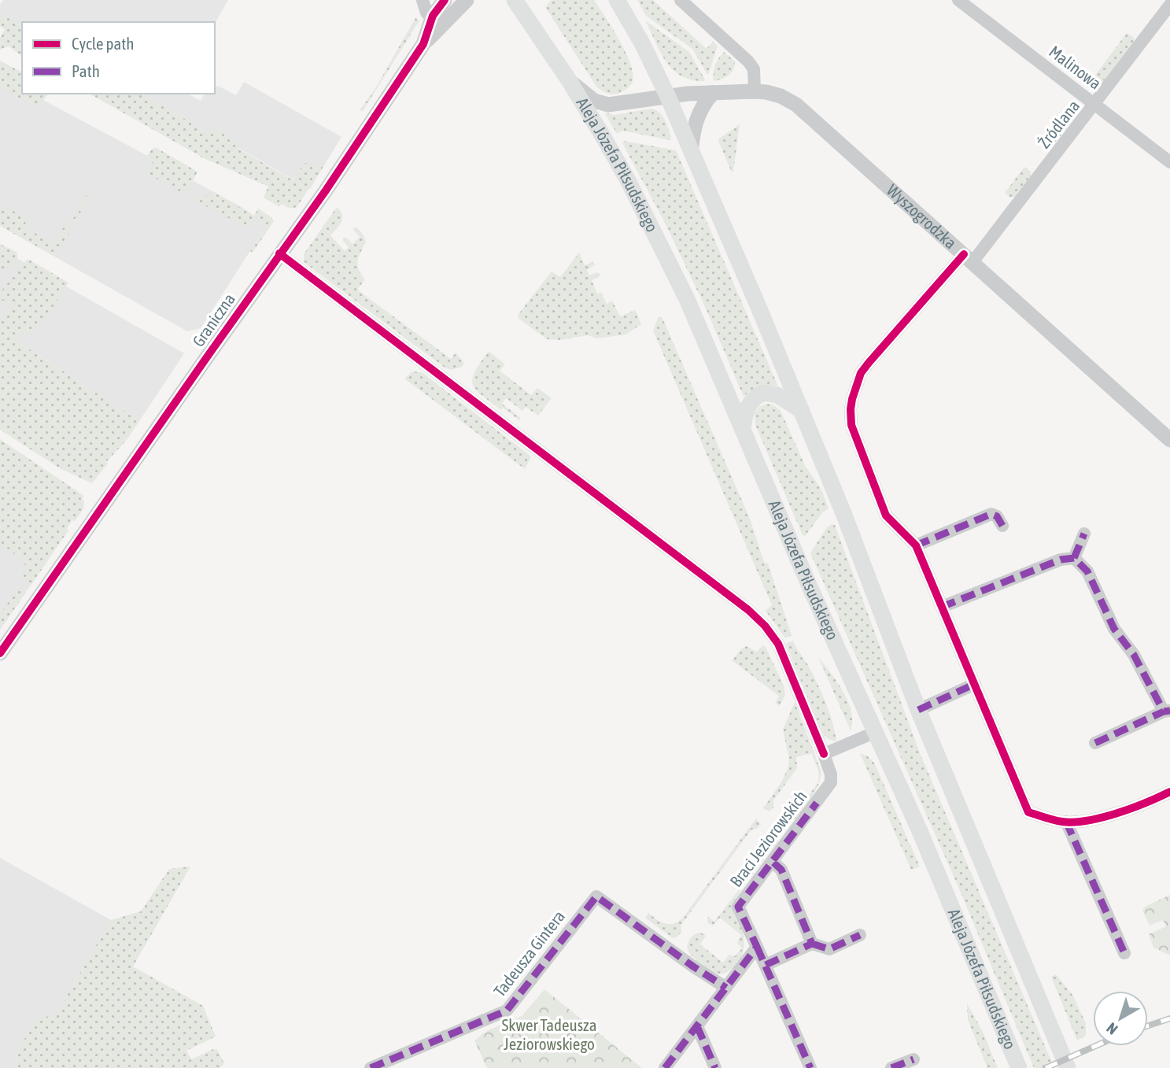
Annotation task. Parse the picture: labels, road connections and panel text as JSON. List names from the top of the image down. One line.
{"streets":{"main road":["Aleja Józefa Piłsudskiego","Wyszogrodzka"],"street":["Malinowa","Źródlana","Graniczna","Braci Jeziorowskich","Tadeusza Gintera"]},"crossings":[["Malinowa","Źródlana"],["Źródlana","Wyszogrodzka"],["Aleja Józefa Piłsudskiego","Wyszogrodzka"]],"parks":["Skwer Tadeusza Jeziorowskiego"],"legend":["Cycle path","Path"],"north":"bottom left"}
